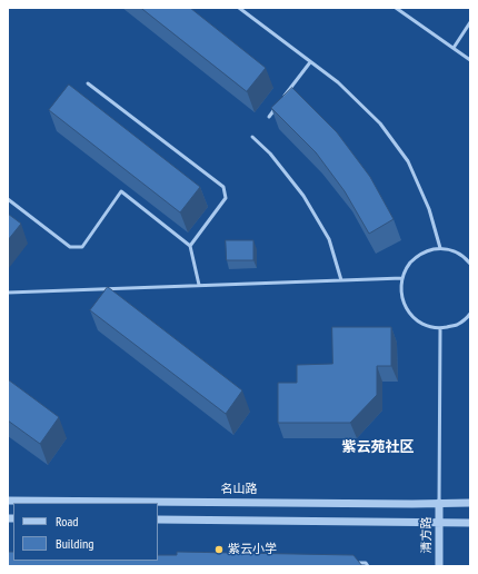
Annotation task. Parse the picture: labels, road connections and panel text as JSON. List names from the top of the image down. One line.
{"streets":{"street":["名山路","清方路"]},"crossings":[["名山路","清方路"]],"districts":["紫云苑社区"],"places":["紫云小学"],"legend":["Road","Building"]}
